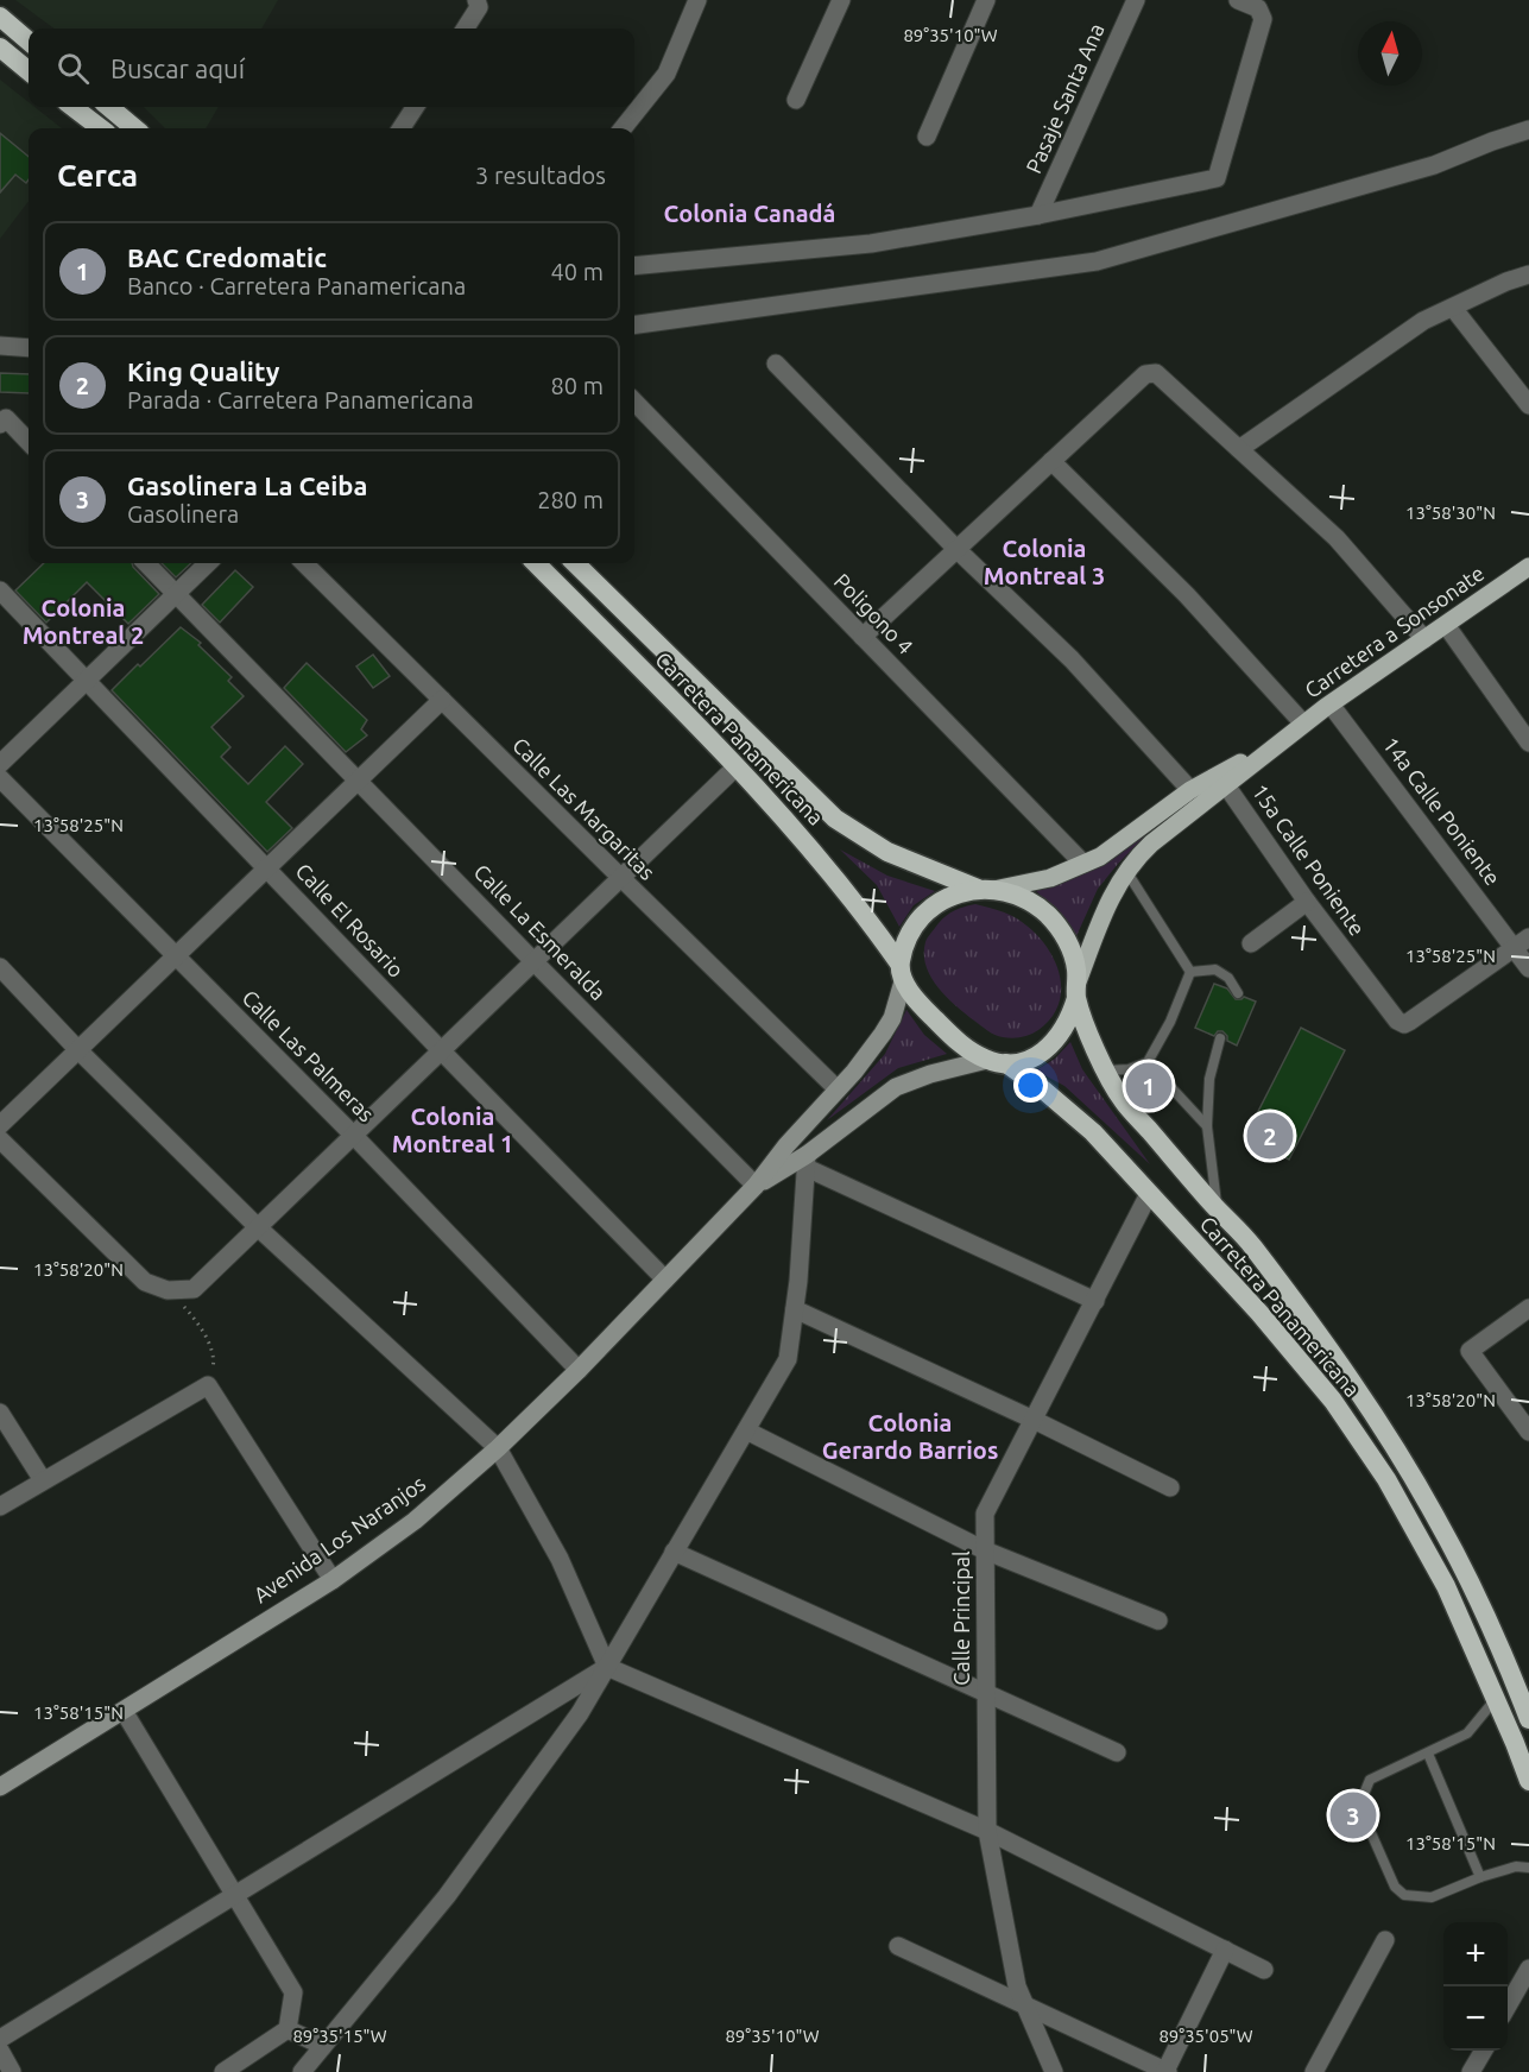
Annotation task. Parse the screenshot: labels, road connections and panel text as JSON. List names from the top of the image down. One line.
{"streets":{"highway":["Carretera Panamericana"],"main road":["Carretera a Sonsonate","Avenida Los Naranjos"],"street":["Pasaje Santa Ana","Poligono 4","Calle Las Margaritas","14a Calle Poniente","15a Calle Poniente","Calle El Rosario","Calle La Esmeralda","Calle Las Palmeras","Calle Principal"]},"crossings":[["Poligono 4","Carretera a Sonsonate"],["Carretera a Sonsonate","Carretera Panamericana"],["Carretera a Sonsonate","14a Calle Poniente"],["Carretera a Sonsonate","15a Calle Poniente"],["Carretera a Sonsonate","Avenida Los Naranjos"],["Carretera Panamericana","Avenida Los Naranjos"],["Carretera Panamericana","Calle Principal"],["Calle Las Margaritas","Avenida Los Naranjos"],["14a Calle Poniente","15a Calle Poniente"],["Calle El Rosario","Avenida Los Naranjos"],["Calle La Esmeralda","Avenida Los Naranjos"],["Calle Las Palmeras","Avenida Los Naranjos"]],"districts":["Colonia Canadá","Colonia Montreal 3","Colonia Montreal 2","Colonia Montreal 1","Colonia Gerardo Barrios"],"north":"top","page":{"search":"Buscar aquí","heading":["Cerca","3 resultados"],"list":[{"mark":"1","name":"BAC Credomatic","note":"Banco · Carretera Panamericana","value":"40 m"},{"mark":"2","name":"King Quality","note":"Parada · Carretera Panamericana","value":"80 m"},{"mark":"3","name":"Gasolinera La Ceiba","note":"Gasolinera","value":"280 m"}],"pins":["1","2","3"],"map_buttons":["+","−"]},"coordinates":["89°35'10\"W","13°58'30\"N","13°58'25\"N","13°58'20\"N","13°58'15\"N","89°35'15\"W","89°35'05\"W"]}
